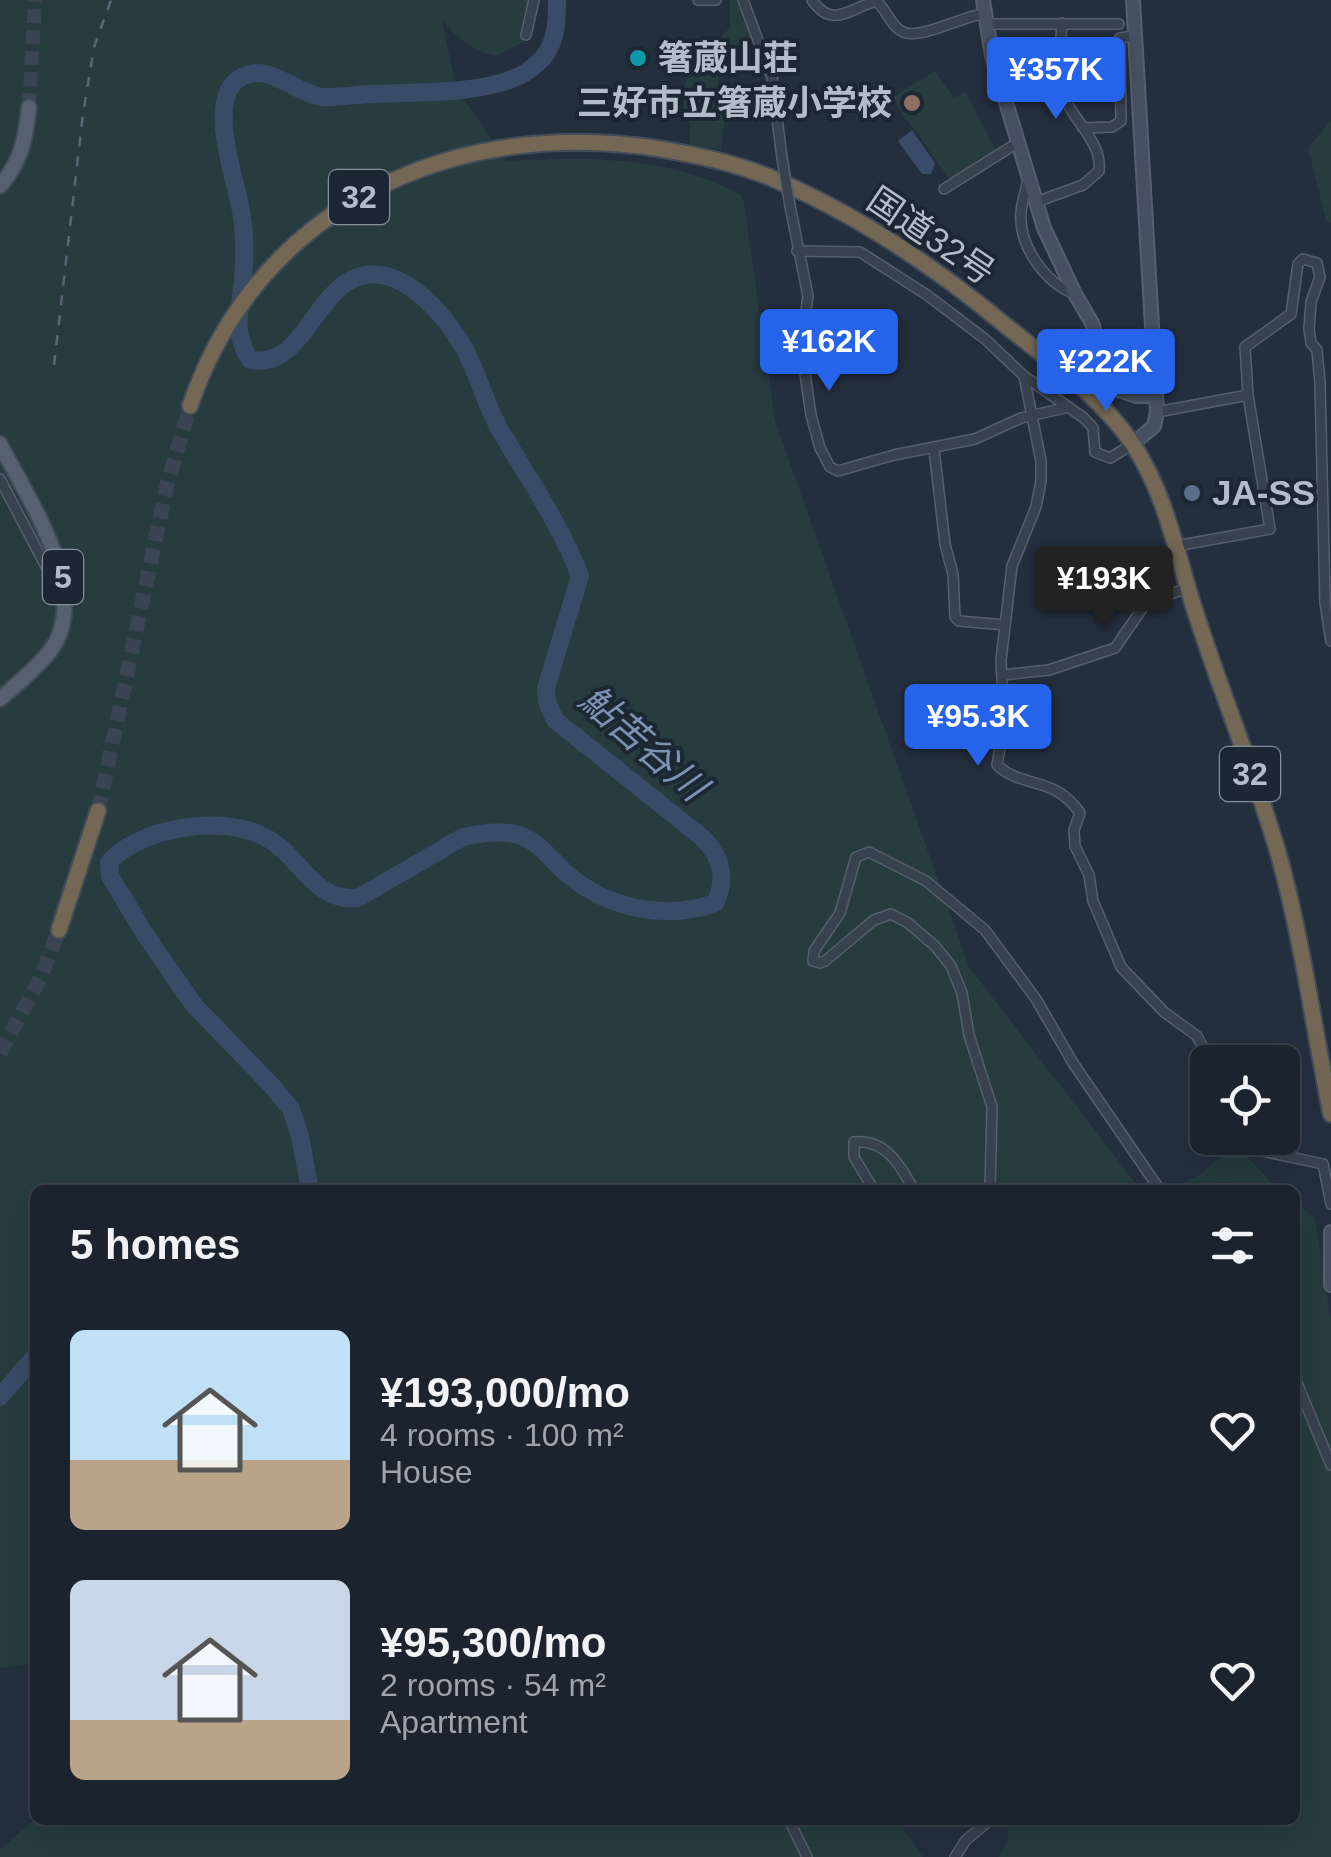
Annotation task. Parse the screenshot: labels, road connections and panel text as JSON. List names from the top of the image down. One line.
{"streets":{"highway":["32","国道32号"],"main road":["5"]},"water":["鮎苦谷川"],"places":["箸蔵山荘","三好市立箸蔵小学校","JA-SS"],"page":{"price":["¥357K","¥162K","¥222K","¥193K","¥95.3K"],"heading":"5 homes","list":[{"name":"¥193,000/mo","note":"4 rooms · 100 m² · House"},{"name":"¥95,300/mo","note":"2 rooms · 54 m² · Apartment"}]}}
